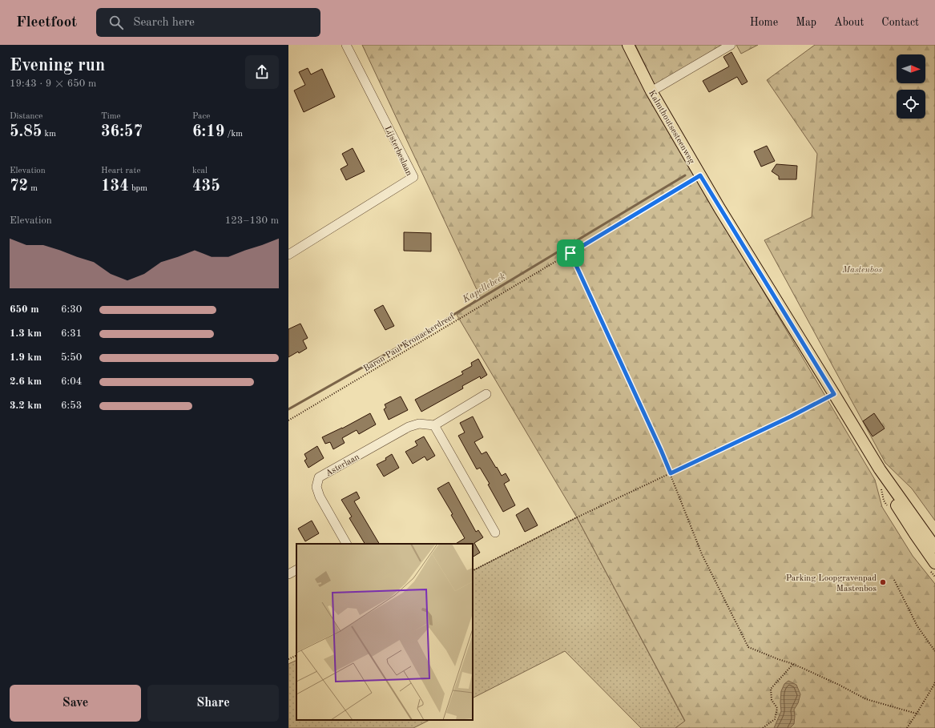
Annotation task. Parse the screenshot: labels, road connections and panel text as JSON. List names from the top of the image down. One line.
{"streets":{"main road":["Kalmthoutsesteenweg"],"street":["Lijsterbeslaan","Asterlaan"],"path":["Baron Paul Kronackerdreef"]},"crossings":[["Kalmthoutsesteenweg","Baron Paul Kronackerdreef"]],"water":["Kapellebeek"],"parks":["Mastenbos"],"places":["Parking Loopgravenpad Mastenbos"],"north":"right","page":{"header":"Fleetfoot","search":"Search here","nav":["Home","Map","About","Contact"],"heading":["Evening run","19:43 · 9 × 650 m"],"stats":[["Distance","5.85 km"],["Time","36:57"],["Pace","6:19 /km"],["Elevation","72 m"],["Heart rate","134 bpm"],["kcal","435"]],"chart":["Elevation","123–130 m"],"list":[{"name":"650 m","note":"6:30"},{"name":"1.3 km","note":"6:31"},{"name":"1.9 km","note":"5:50"},{"name":"2.6 km","note":"6:04"},{"name":"3.2 km","note":"6:53"}],"buttons":["Save","Share"]}}
